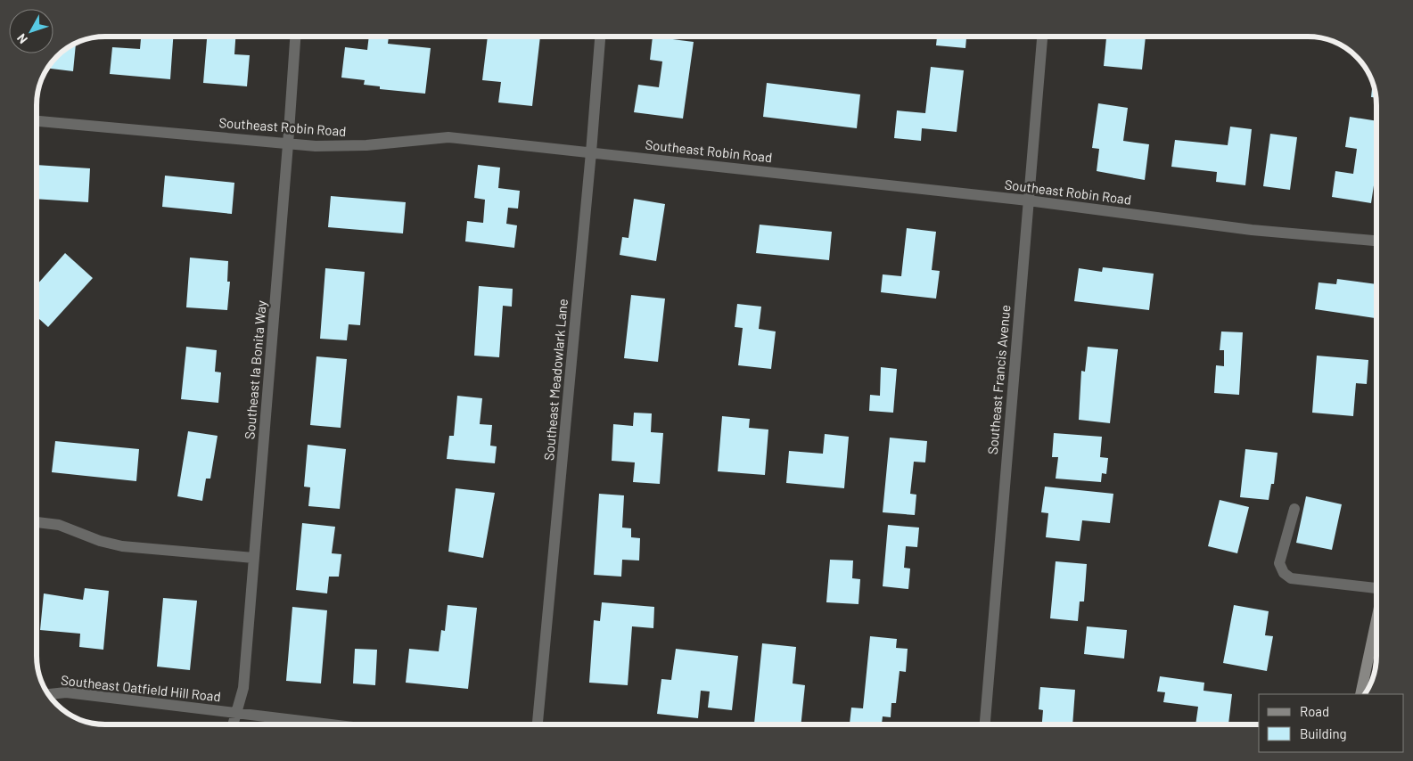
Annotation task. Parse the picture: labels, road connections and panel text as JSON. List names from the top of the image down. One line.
{"streets":{"street":["Southeast Robin Road","Southeast la Bonita Way","Southeast Meadowlark Lane","Southeast Francis Avenue","Southeast Oatfield Hill Road"]},"crossings":[["Southeast Robin Road","Southeast la Bonita Way"],["Southeast Robin Road","Southeast Meadowlark Lane"],["Southeast Robin Road","Southeast Francis Avenue"],["Southeast la Bonita Way","Southeast Oatfield Hill Road"]],"legend":["Road","Building"],"north":"bottom left"}
